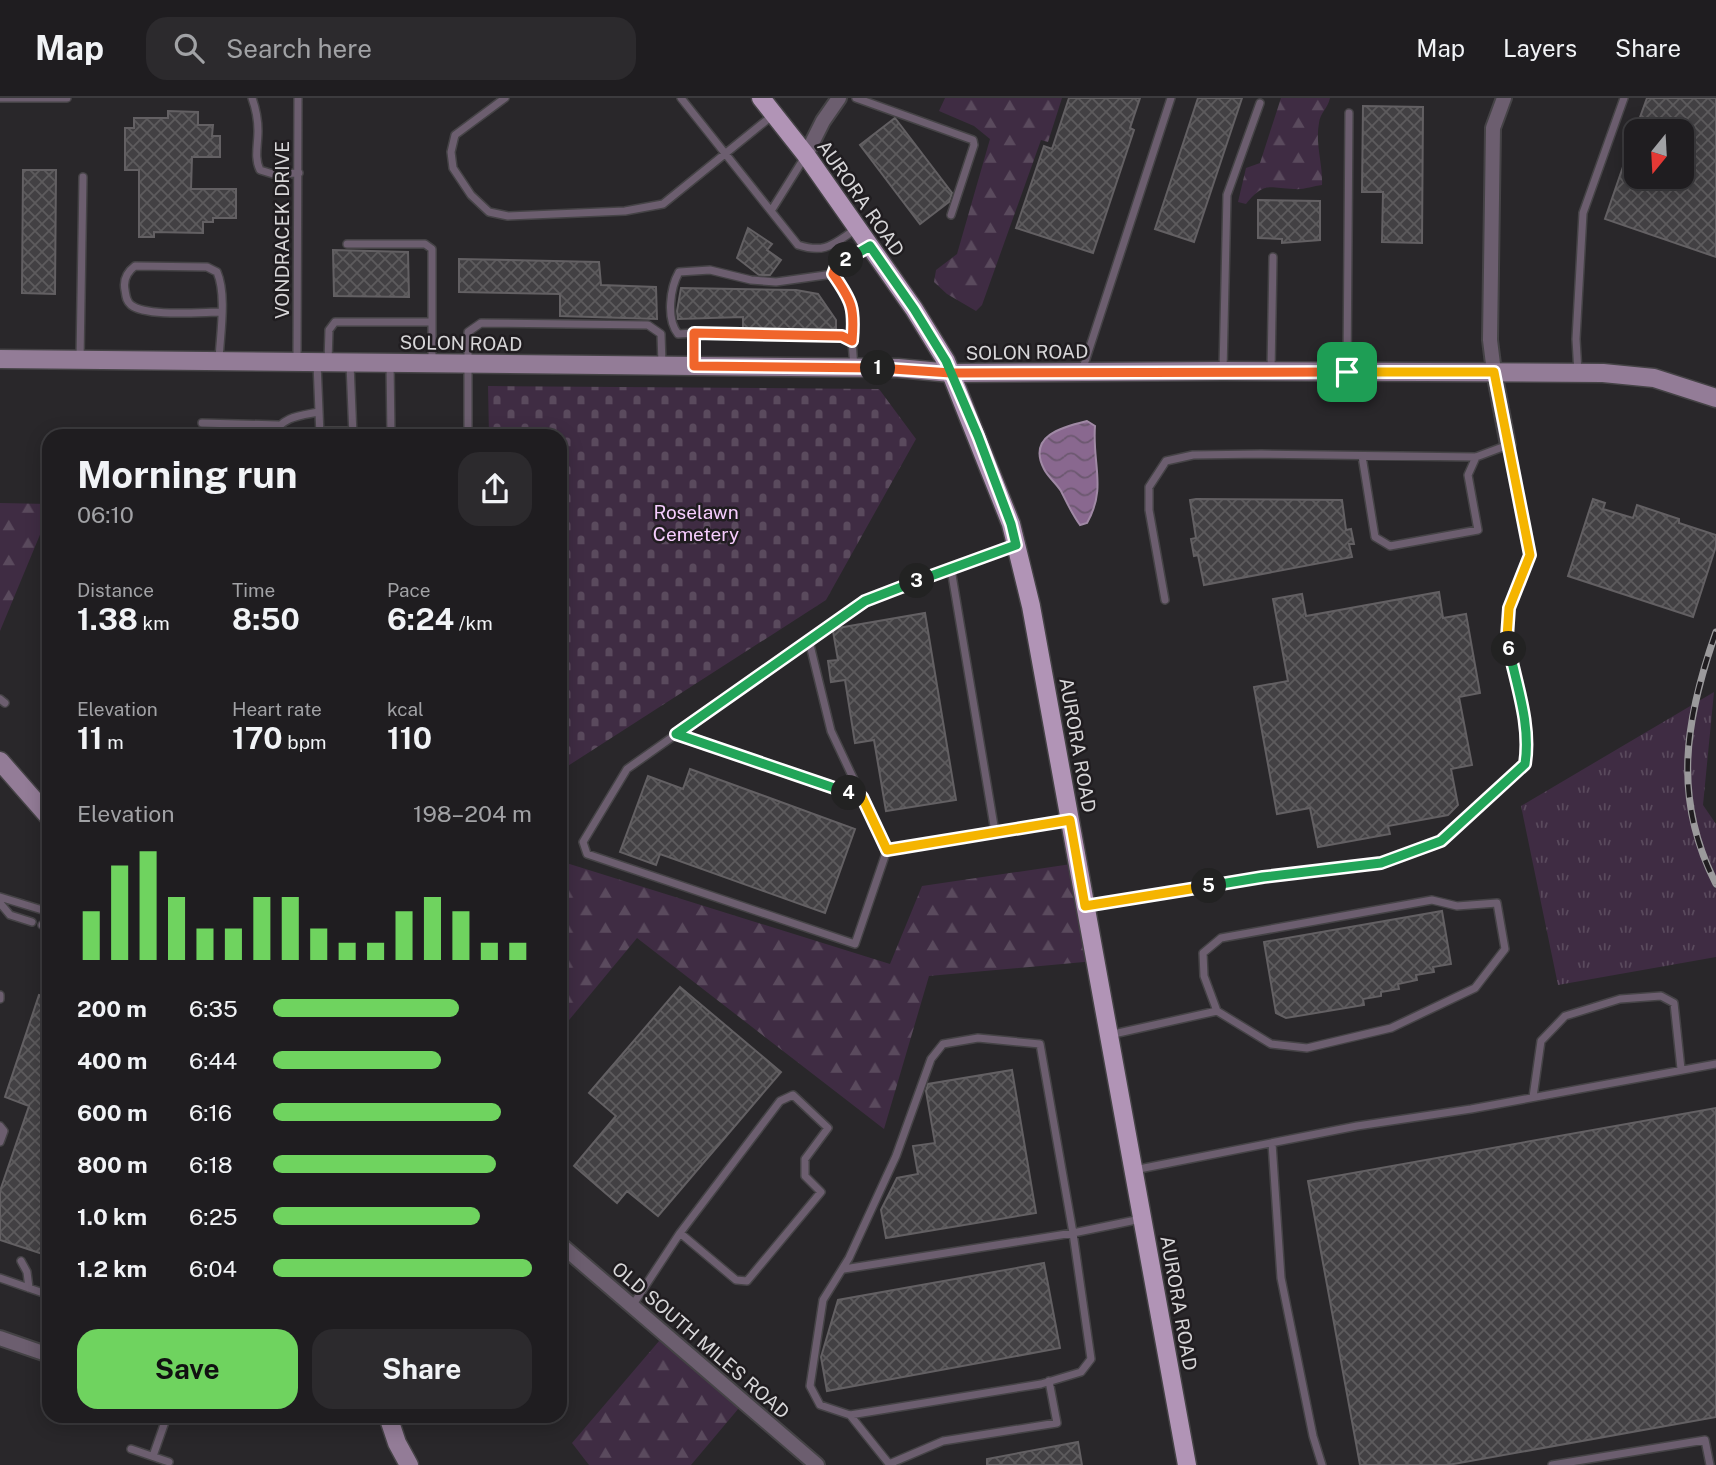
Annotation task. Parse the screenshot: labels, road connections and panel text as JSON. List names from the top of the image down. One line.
{"streets":{"main road":["AURORA ROAD"],"street":["SOLON ROAD","OLD SOUTH MILES ROAD"],"lane":["VONDRACEK DRIVE"]},"crossings":[["AURORA ROAD","SOLON ROAD"],["VONDRACEK DRIVE","SOLON ROAD"]],"parks":["Roselawn Cemetery"],"north":"bottom","page":{"header":"Map","search":"Search here","nav":["Map","Layers","Share"],"pins":["2","1","3","6","4","5"],"heading":["Morning run","06:10"],"stats":[["Distance","1.38 km"],["Time","8:50"],["Pace","6:24 /km"],["Elevation","11 m"],["Heart rate","170 bpm"],["kcal","110"]],"chart":["Elevation","198–204 m"],"list":[{"name":"200 m","note":"6:35"},{"name":"400 m","note":"6:44"},{"name":"600 m","note":"6:16"},{"name":"800 m","note":"6:18"},{"name":"1.0 km","note":"6:25"},{"name":"1.2 km","note":"6:04"}],"buttons":["Save","Share"]}}
